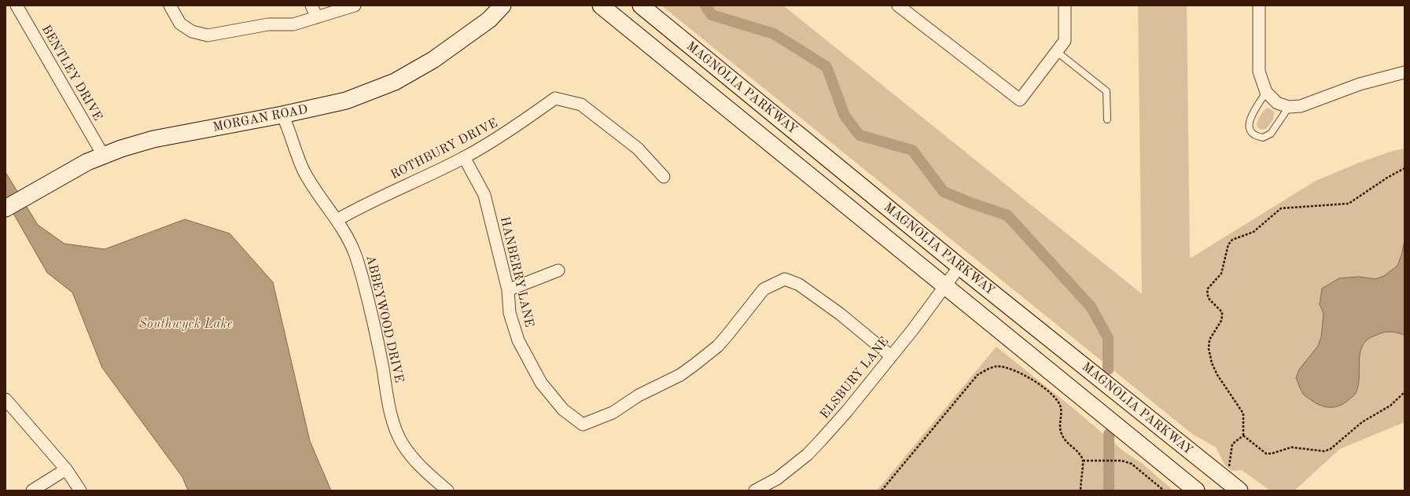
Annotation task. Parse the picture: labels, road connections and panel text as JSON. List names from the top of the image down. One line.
{"streets":{"main road":["MAGNOLIA PARKWAY","MORGAN ROAD"],"street":["BENTLEY DRIVE","ROTHBURY DRIVE","HANBERRY LANE","ABBEYWOOD DRIVE","ELSBURY LANE"]},"crossings":[["BENTLEY DRIVE","MORGAN ROAD"],["MAGNOLIA PARKWAY","ELSBURY LANE"],["MORGAN ROAD","ABBEYWOOD DRIVE"],["ROTHBURY DRIVE","HANBERRY LANE"],["ROTHBURY DRIVE","ABBEYWOOD DRIVE"],["HANBERRY LANE","ELSBURY LANE"]],"water":["Southwyck Lake"]}
